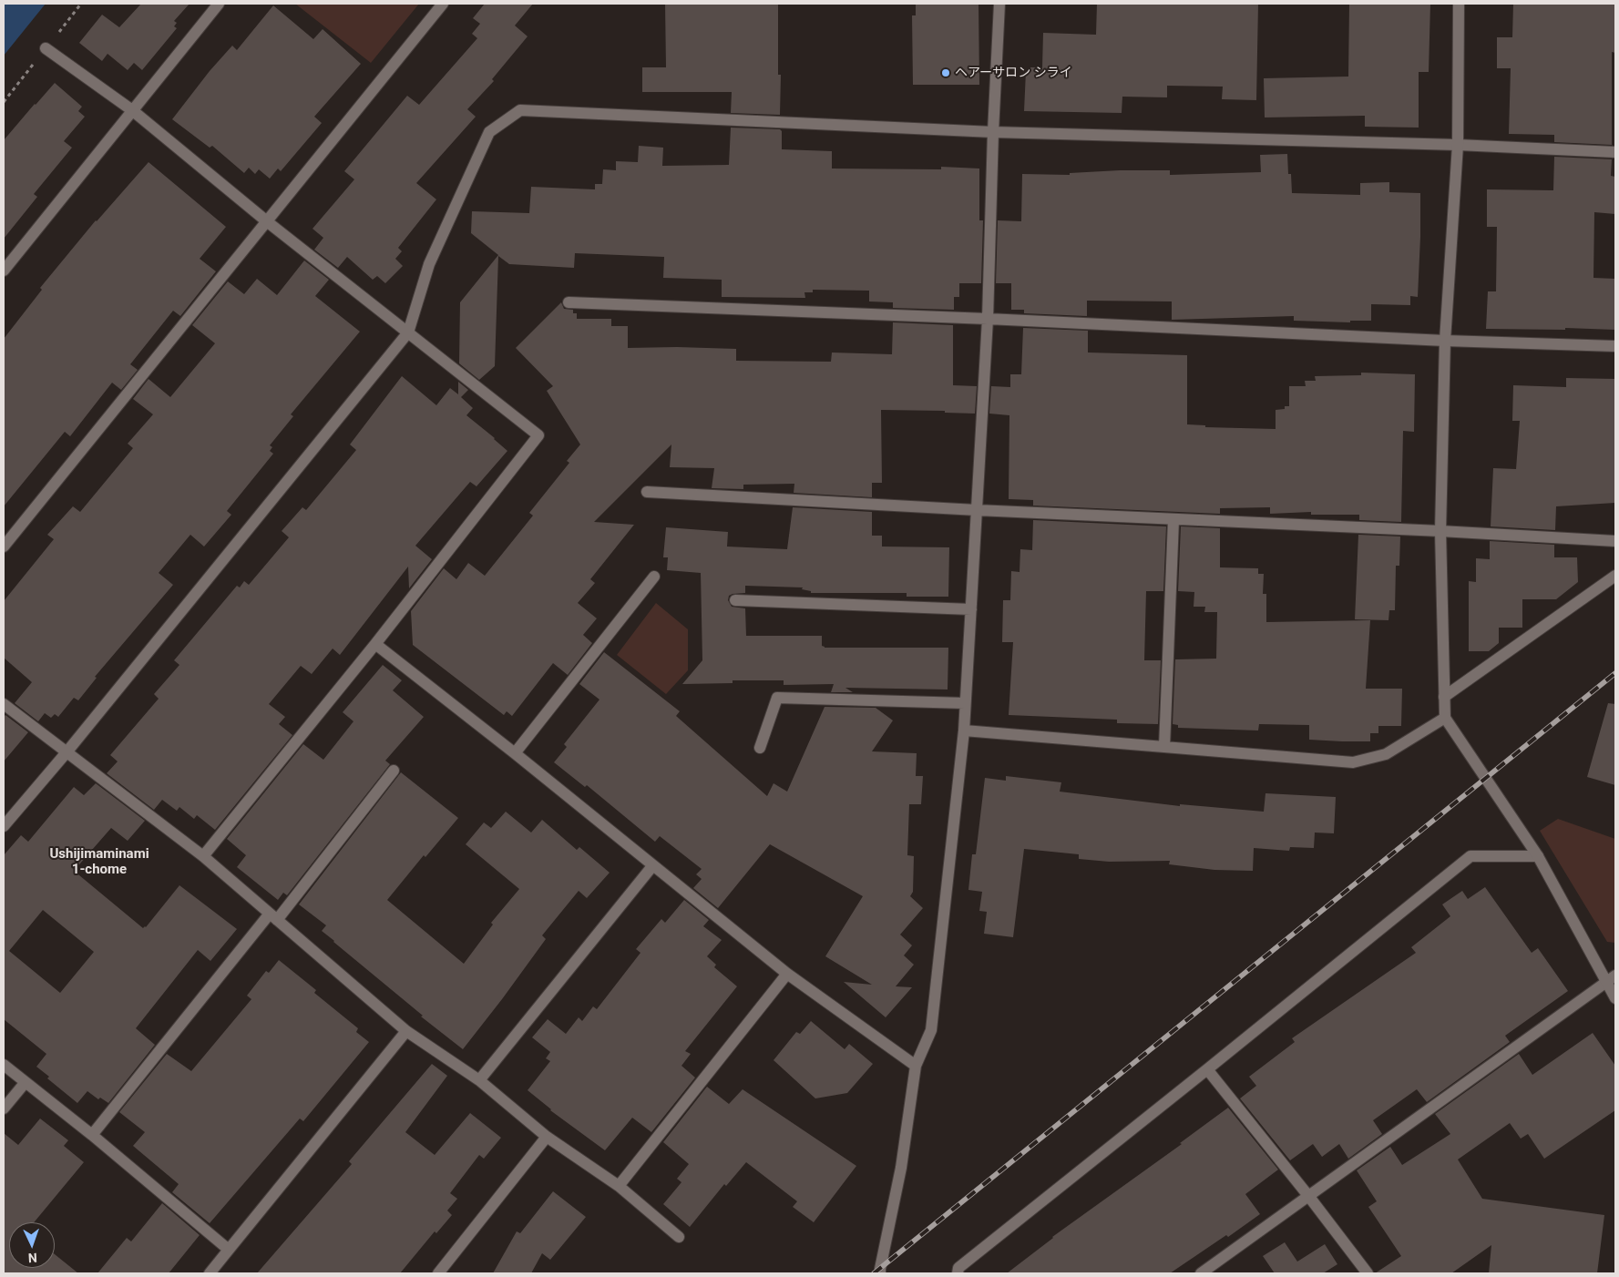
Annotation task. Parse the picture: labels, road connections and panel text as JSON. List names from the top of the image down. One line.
{"districts":["Ushijimaminami 1-chome"],"places":["ヘアーサロン シライ"],"north":"bottom"}
